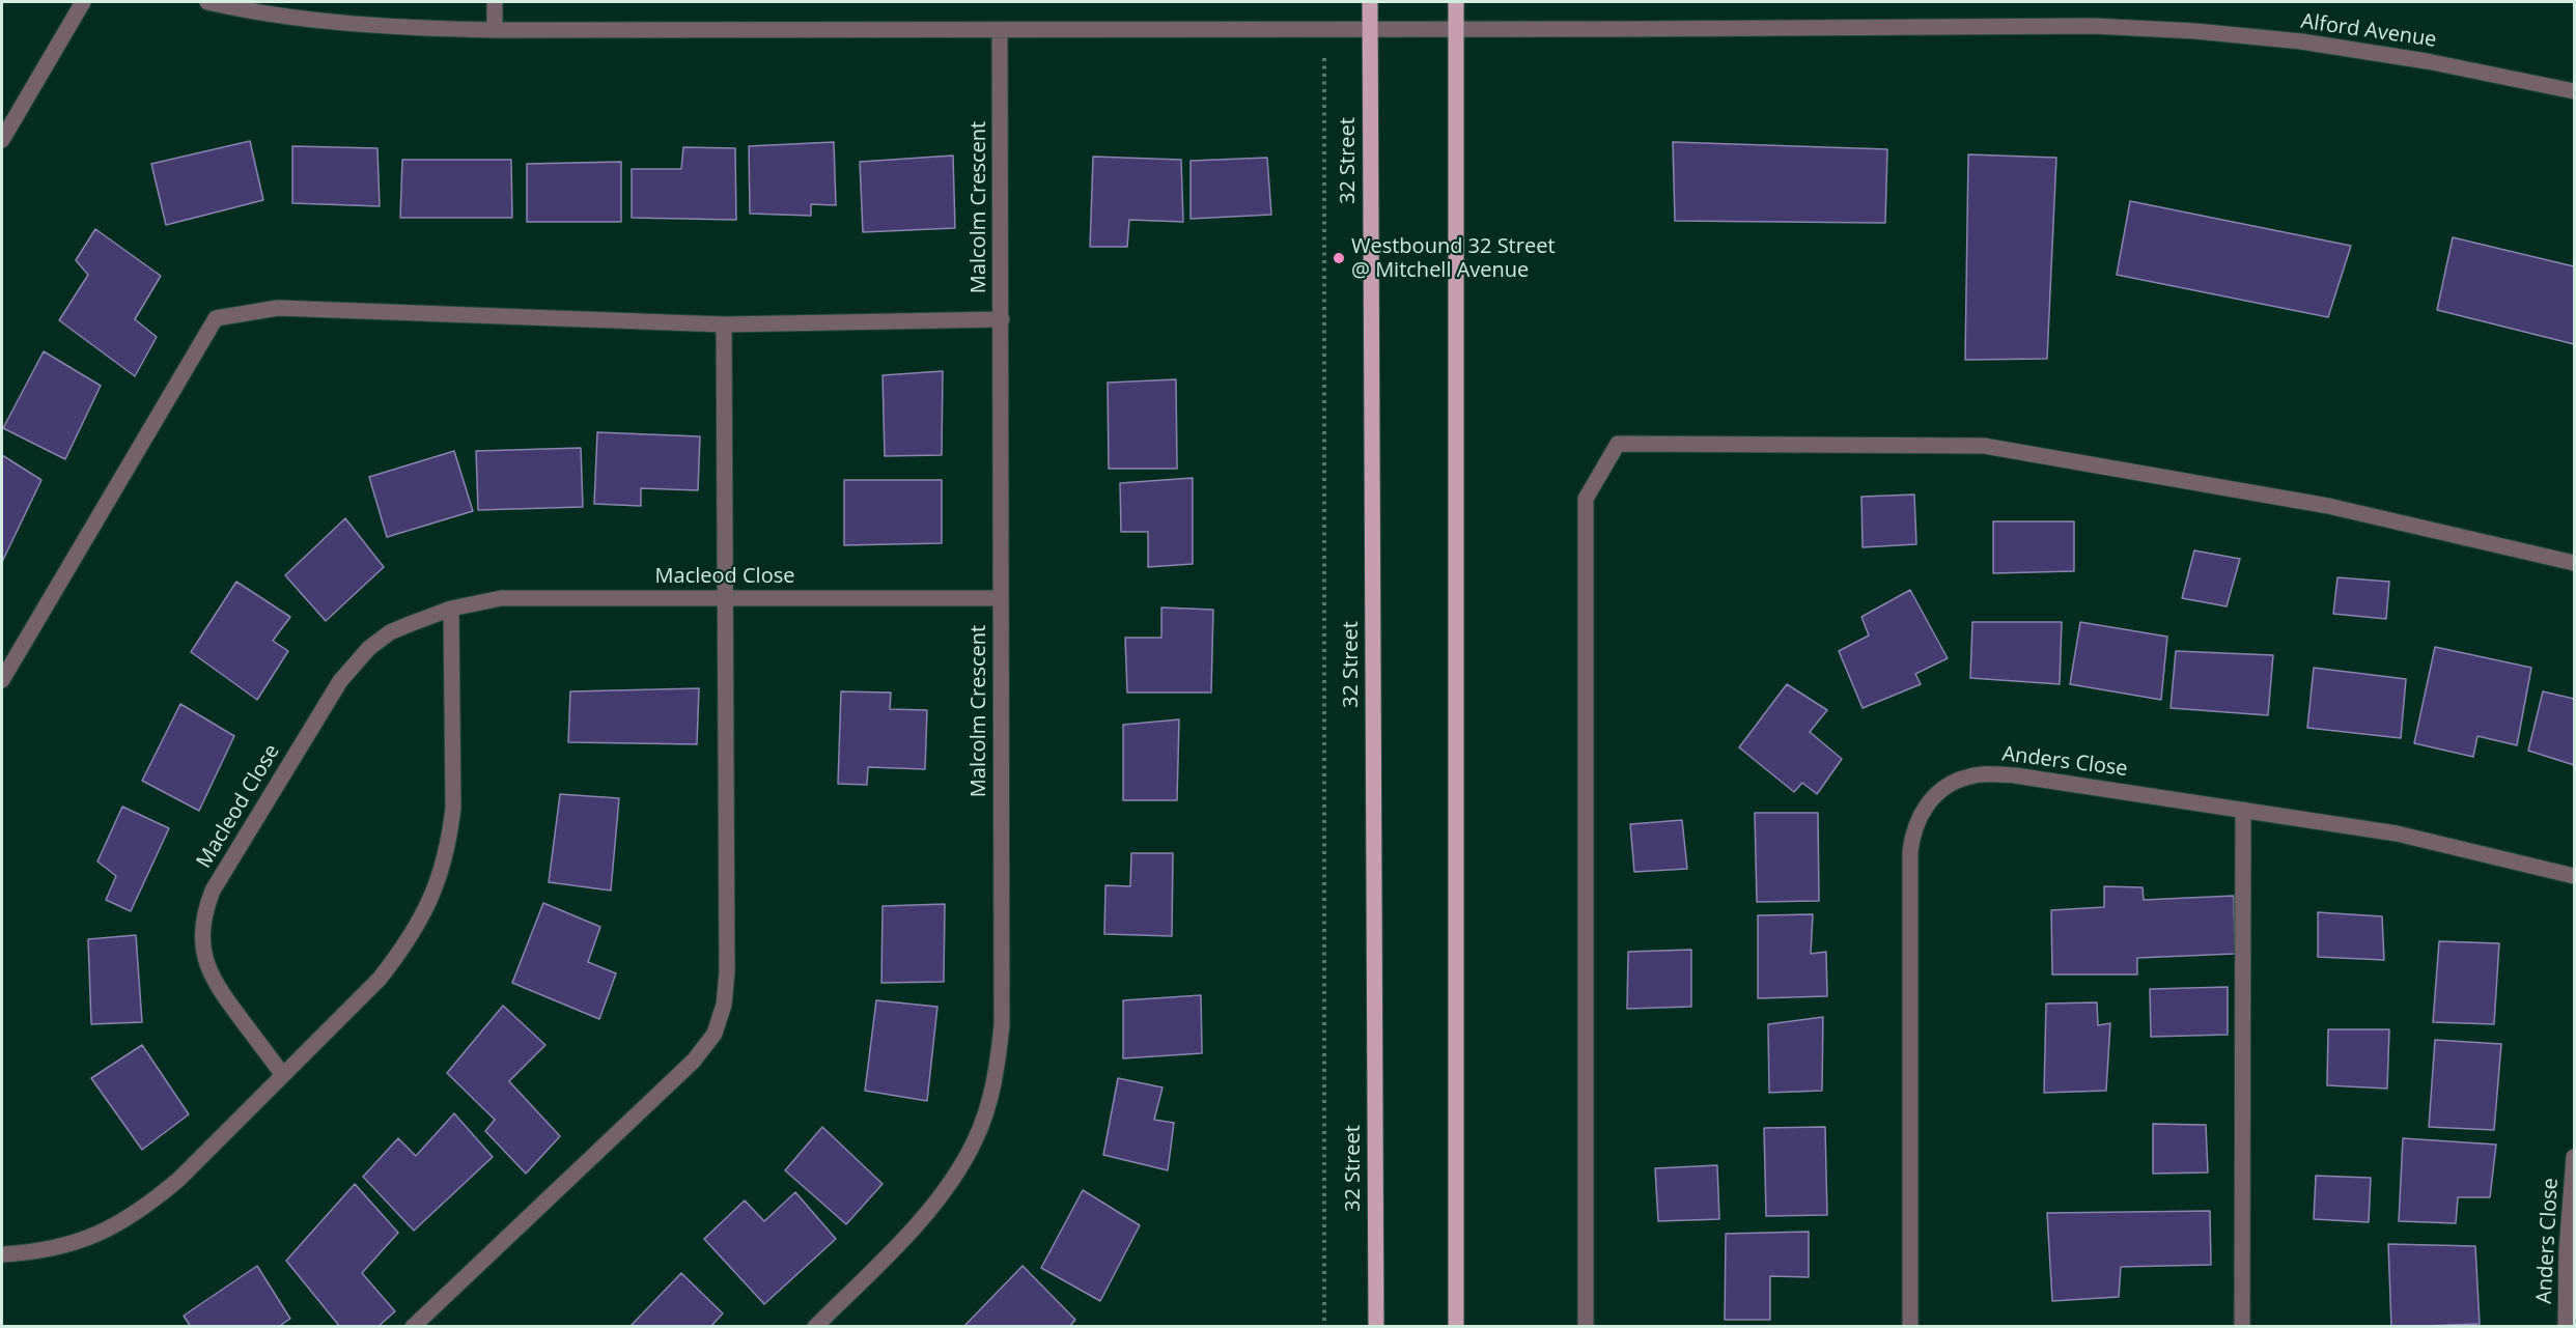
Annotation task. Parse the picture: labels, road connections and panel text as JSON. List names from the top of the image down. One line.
{"streets":{"main road":["32 Street"],"street":["Alford Avenue","Malcolm Crescent","Macleod Close","Anders Close"]},"crossings":[["Alford Avenue","32 Street"],["Alford Avenue","Malcolm Crescent"],["Malcolm Crescent","Macleod Close"]],"places":["Westbound 32 Street @ Mitchell Avenue"]}
